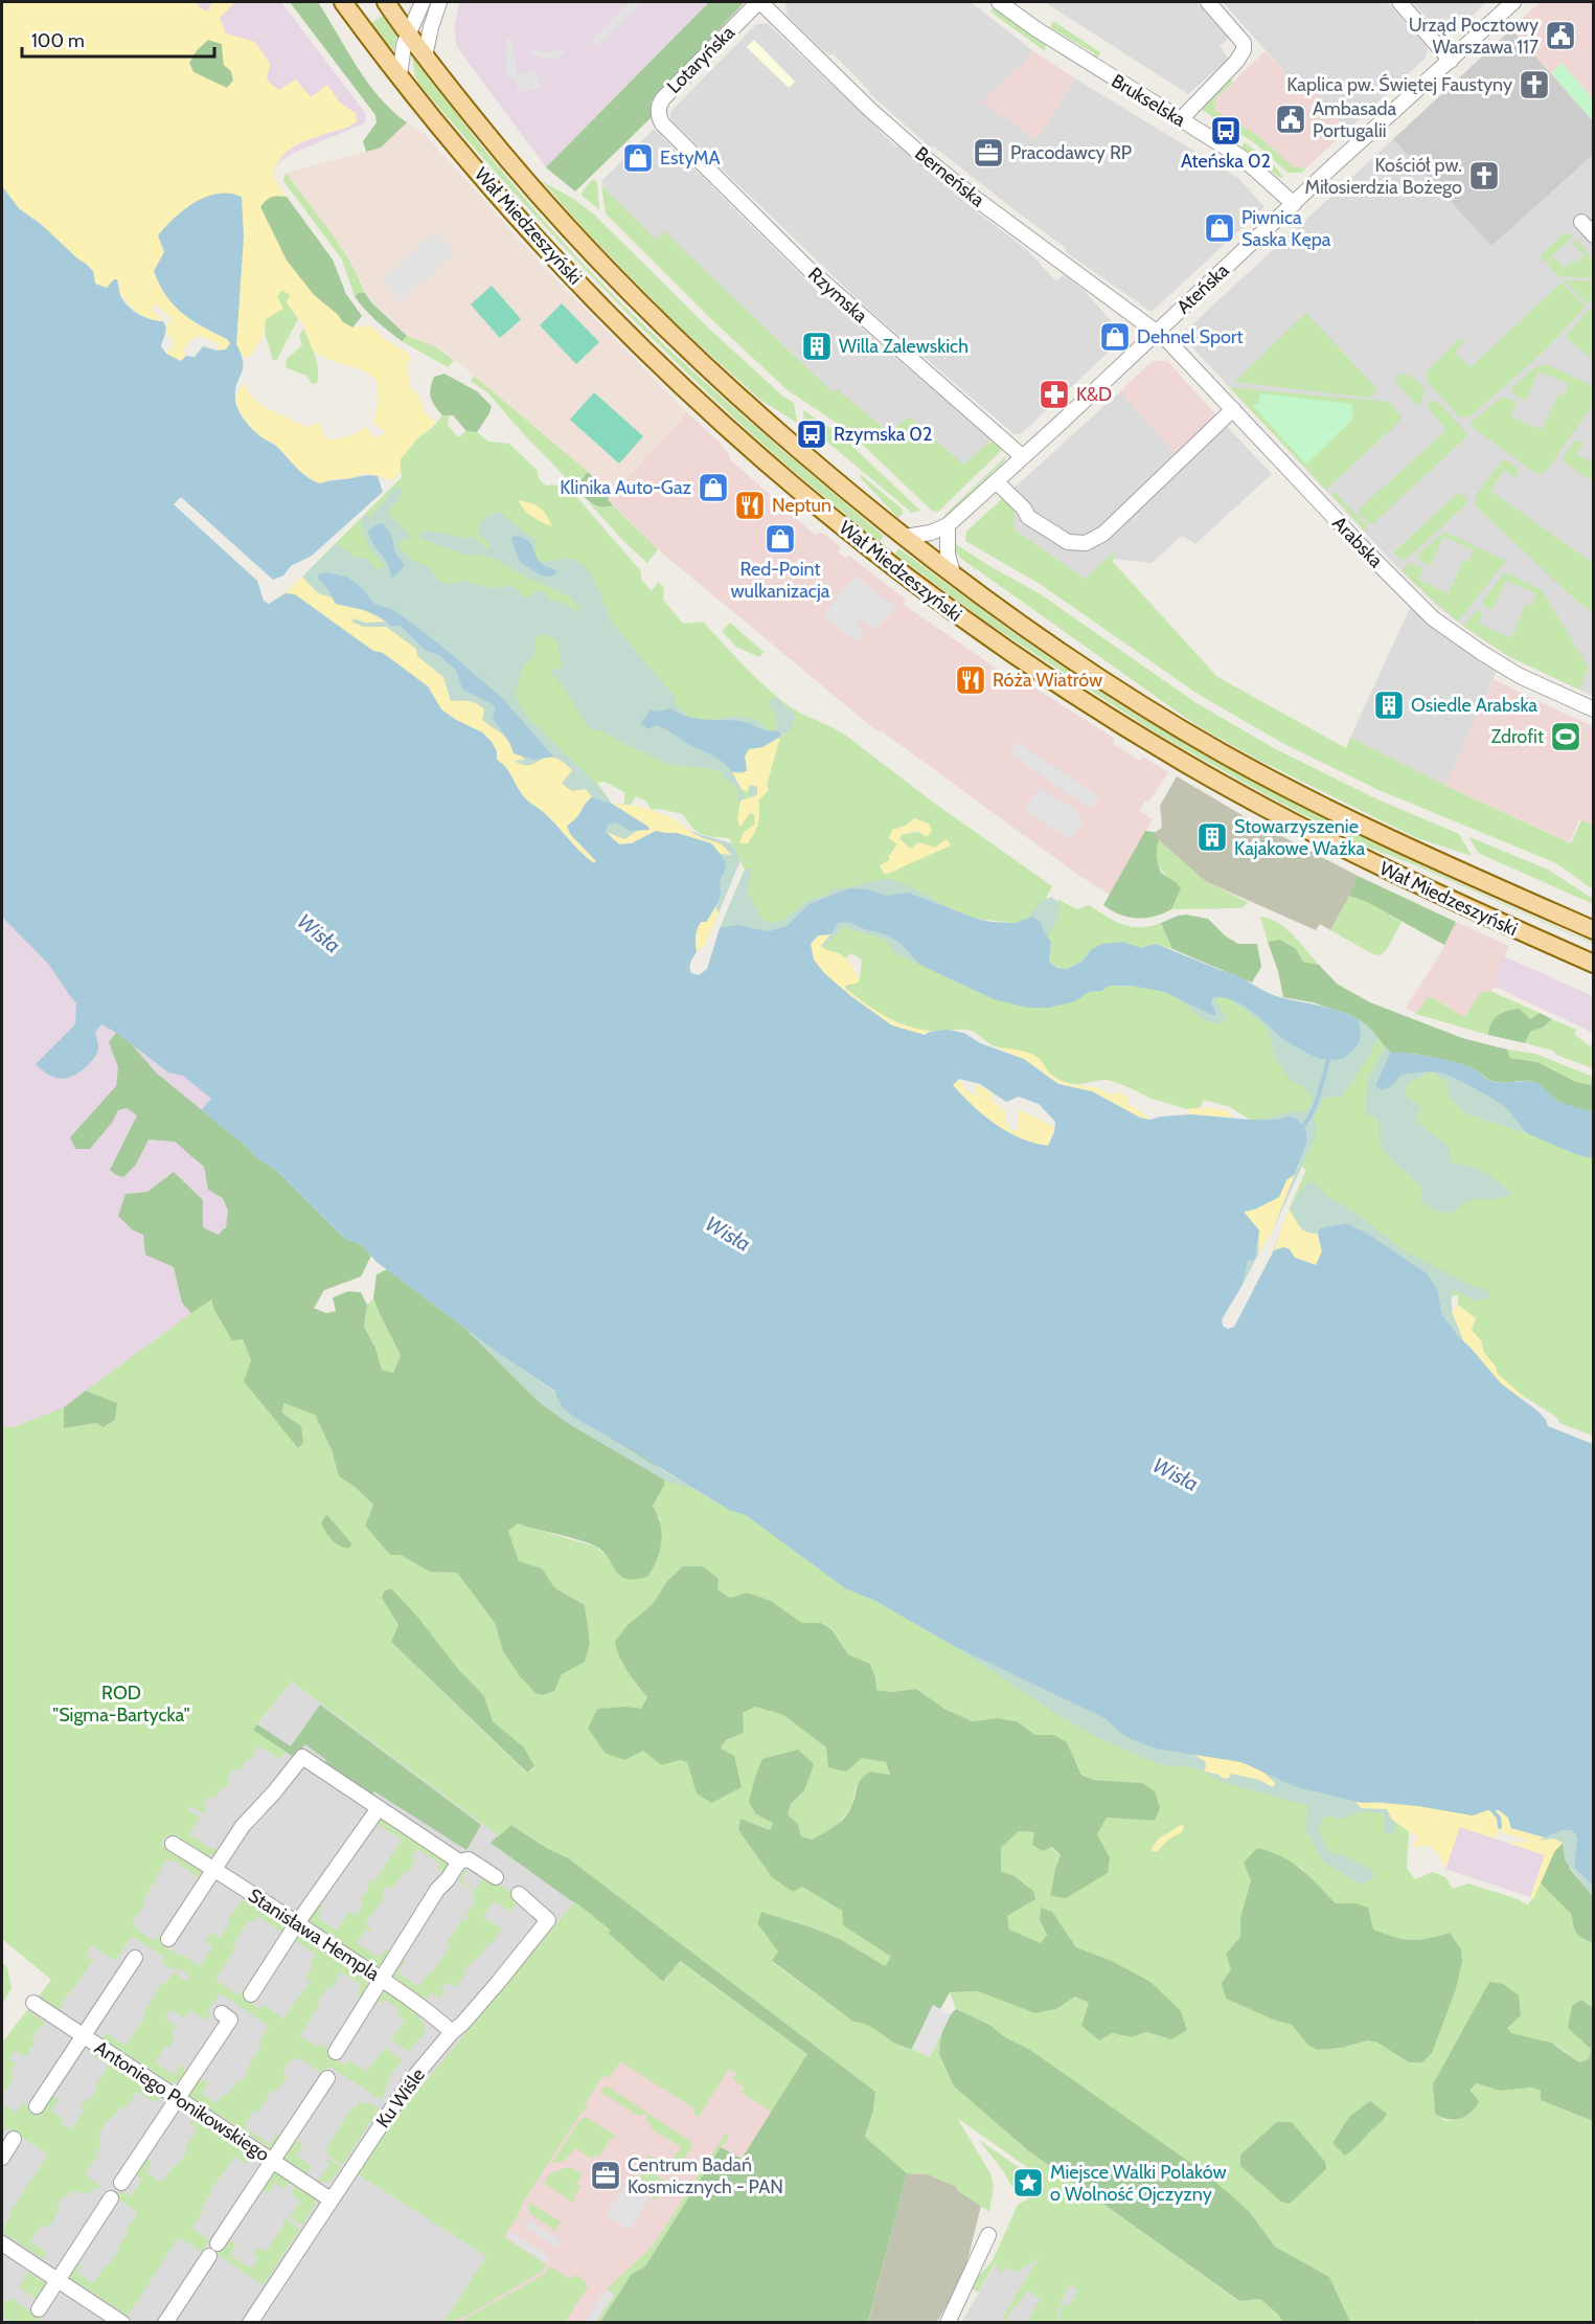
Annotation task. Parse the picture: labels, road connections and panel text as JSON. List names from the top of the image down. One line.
{"streets":{"main road":["Wał Miedzeszyński"],"street":["Lotaryńska","Brukselska","Berneńska","Ateńska","Rzymska","Arabska","Stanisława Hempla","Ku Wiśle","Antoniego Ponikowskiego"]},"crossings":[["Lotaryńska","Berneńska"],["Lotaryńska","Rzymska"],["Brukselska","Ateńska"],["Berneńska","Ateńska"],["Berneńska","Arabska"],["Wał Miedzeszyński","Ateńska"],["Ateńska","Rzymska"],["Ateńska","Arabska"],["Stanisława Hempla","Ku Wiśle"],["Ku Wiśle","Antoniego Ponikowskiego"]],"water":["Wisła"],"parks":["ROD \"Sigma-Bartycka\""],"places":{"public building":["Urząd Pocztowy Warszawa 117","Ambasada Portugalii"],"church":["Kaplica pw. Świętej Faustyny","Kościół pw. Miłosierdzia Bożego"],"bus stop":["Ateńska 02","Rzymska 02"],"office":["Pracodawcy RP","Centrum Badań Kosmicznych - PAN"],"shop":["EstyMA","Piwnica Saska Kępa","Dehnel Sport","Klinika Auto-Gaz","Red-Point wulkanizacja"],"building":["Willa Zalewskich","Osiedle Arabska","Stowarzyszenie Kajakowe Ważka"],"pharmacy":["K&D"],"restaurant":["Neptun","Róża Wiatrów"],"sports":["Zdrofit"],"place":["Miejsce Walki Polaków o Wolność Ojczyzny"]},"scale_bar":"100 m"}
